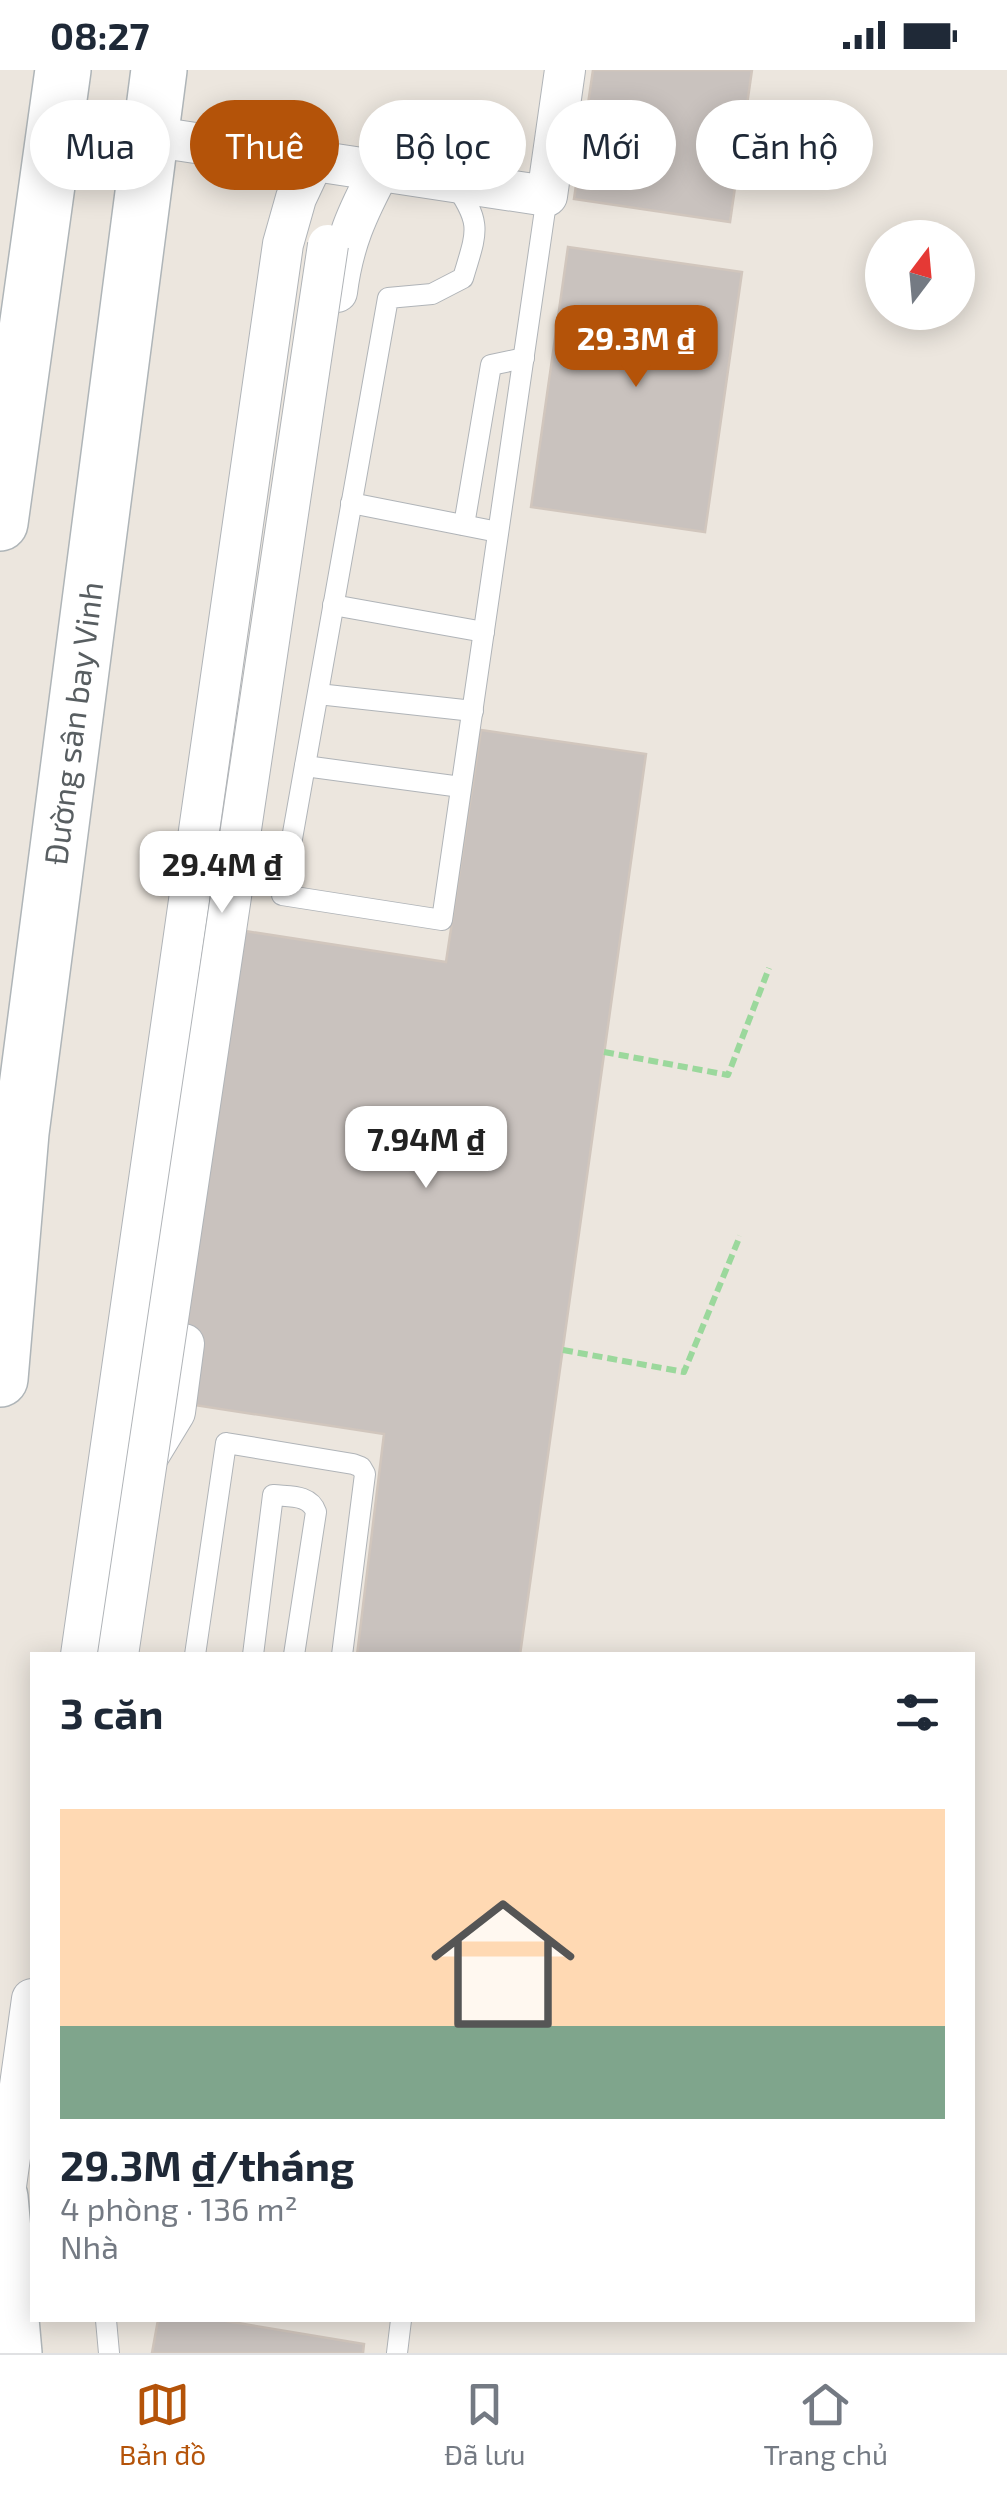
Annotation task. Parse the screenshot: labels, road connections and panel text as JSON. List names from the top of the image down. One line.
{"streets":{"main road":["Đường sân bay Vinh"]},"north":"top","page":{"status":"08:27","chip":["Mua","Thuê","Bộ lọc","Mới","Căn hộ"],"price":["29.3M ₫","29.4M ₫","7.94M ₫"],"heading":"3 căn","list":[{"name":"29.3M ₫/tháng","note":"4 phòng · 136 m² · Nhà"}],"tabs":["Bản đồ","Đã lưu","Trang chủ"]}}
